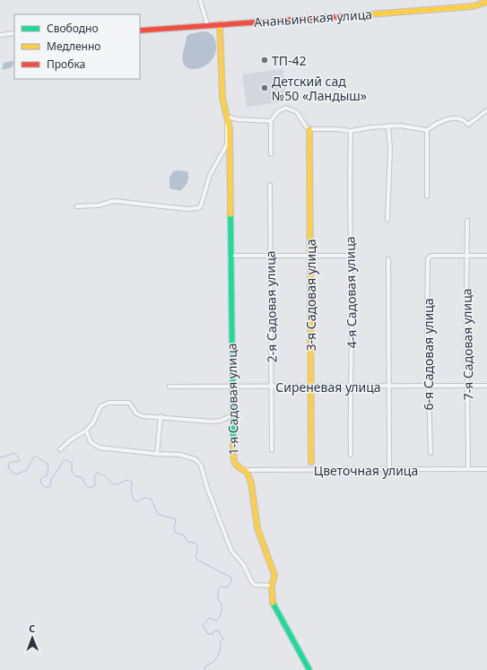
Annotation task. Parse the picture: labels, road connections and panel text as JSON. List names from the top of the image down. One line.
{"streets":{"street":["Ананьинская улица","4-я Садовая улица","3-я Садовая улица","2-я Садовая улица","7-я Садовая улица","6-я Садовая улица","Сиреневая улица","1-я Садовая улица","Цветочная улица"]},"crossings":[["Ананьинская улица","1-я Садовая улица"],["4-я Садовая улица","Сиреневая улица"],["3-я Садовая улица","Сиреневая улица"],["2-я Садовая улица","Сиреневая улица"],["7-я Садовая улица","6-я Садовая улица"],["7-я Садовая улица","Сиреневая улица"],["7-я Садовая улица","Цветочная улица"],["6-я Садовая улица","Сиреневая улица"],["Сиреневая улица","1-я Садовая улица"],["1-я Садовая улица","Цветочная улица"]],"places":["ТП-42","Детский сад №50 «Ландыш»"],"legend":["Свободно","Медленно","Пробка"],"north":"top"}
